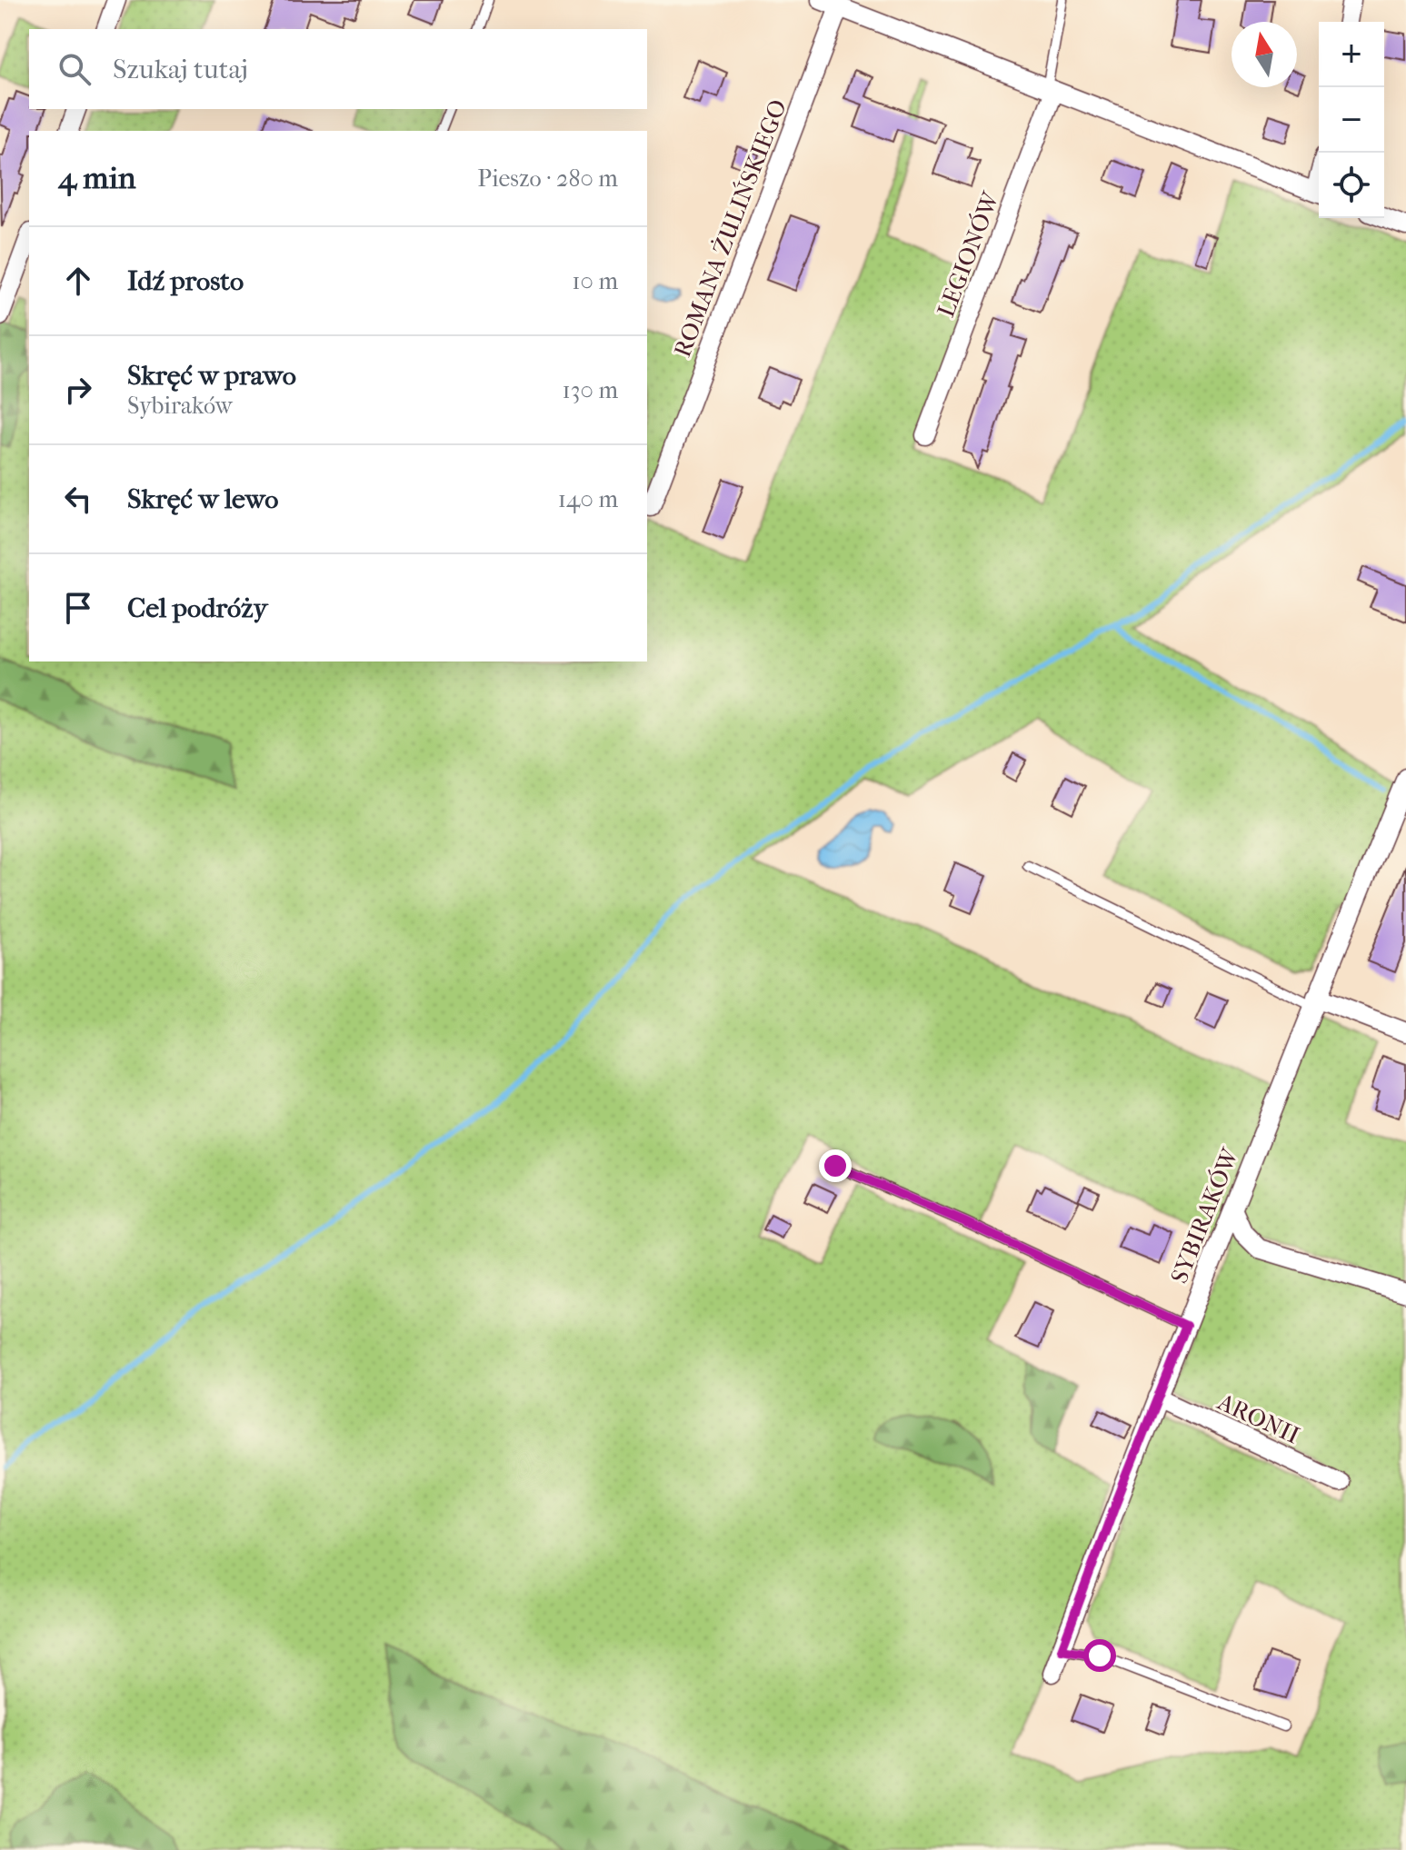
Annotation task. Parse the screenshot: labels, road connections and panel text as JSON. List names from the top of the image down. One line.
{"streets":{"street":["ROMANA ŻULIŃSKIEGO","LEGIONÓW","SYBIRAKÓW","ARONII"]},"crossings":[["SYBIRAKÓW","ARONII"]],"north":"top","page":{"map_buttons":["+","−"],"search":"Szukaj tutaj","heading":["4 min","Pieszo · 280 m"],"list":[["Idź prosto","10 m"],["Skręć w prawo","Sybiraków","130 m"],["Skręć w lewo","140 m"],"Cel podróży"]}}
